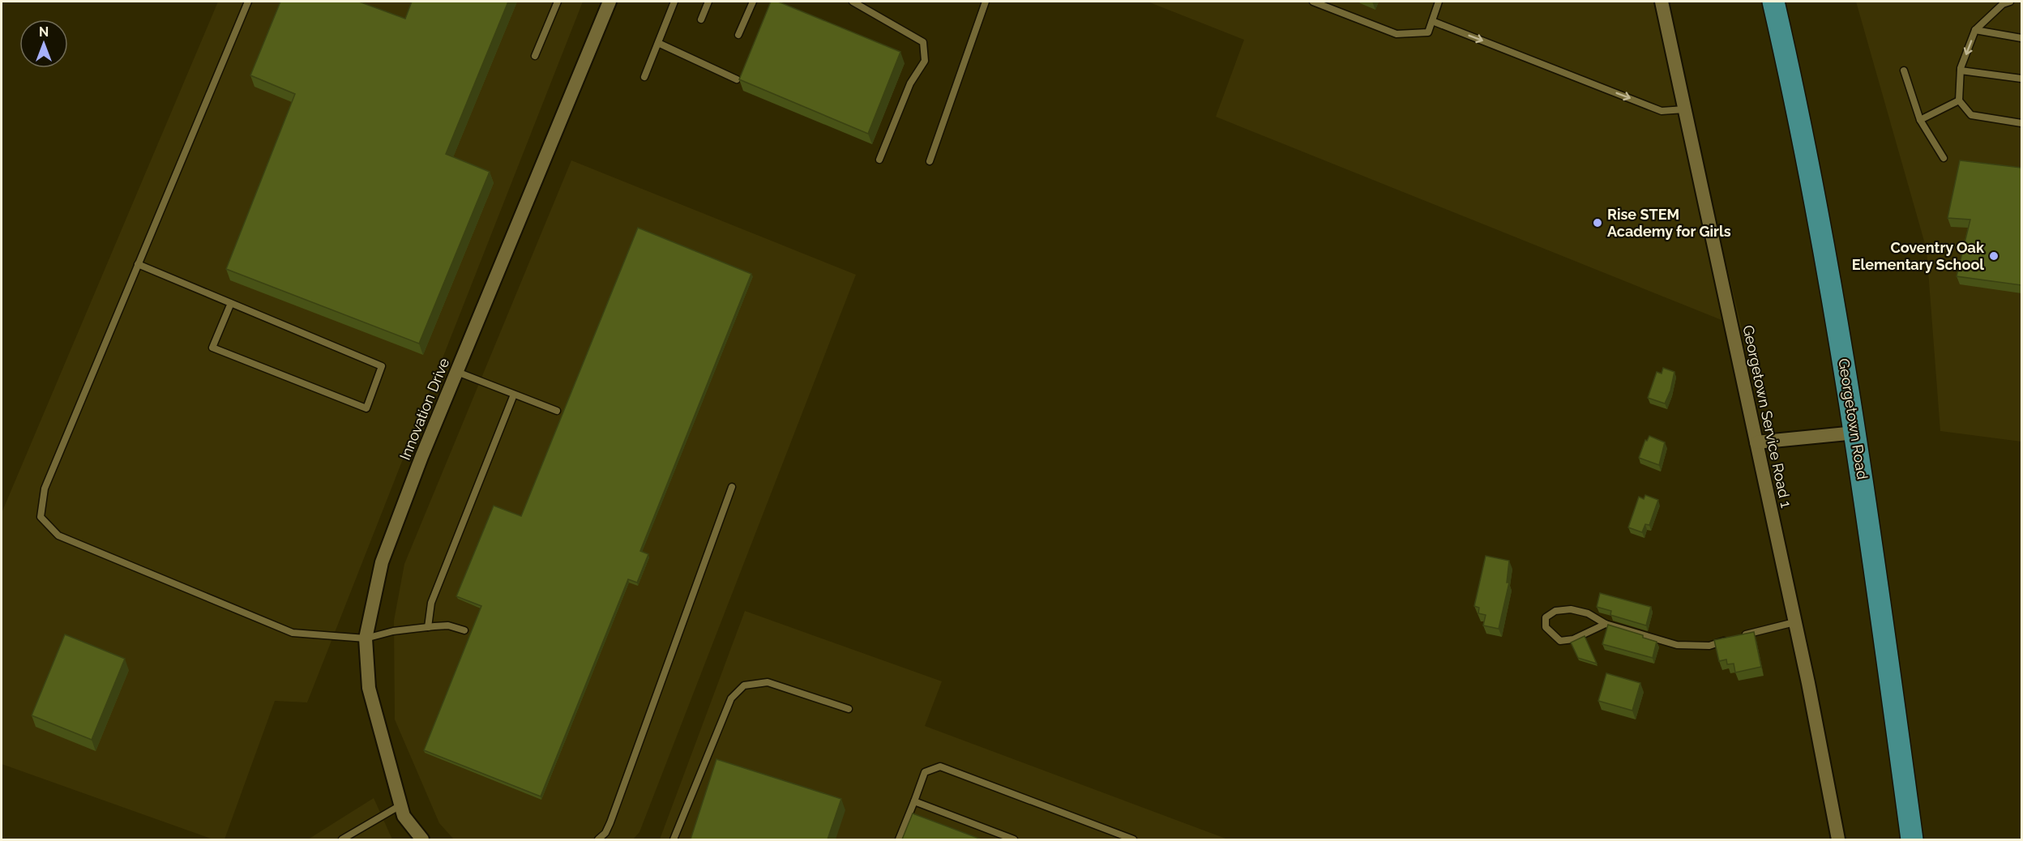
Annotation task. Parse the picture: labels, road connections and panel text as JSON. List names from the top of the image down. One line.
{"streets":{"main road":["Georgetown Road"],"street":["Innovation Drive","Georgetown Service Road 1"]},"places":["Rise STEM Academy for Girls","Coventry Oak Elementary School"],"north":"top"}
